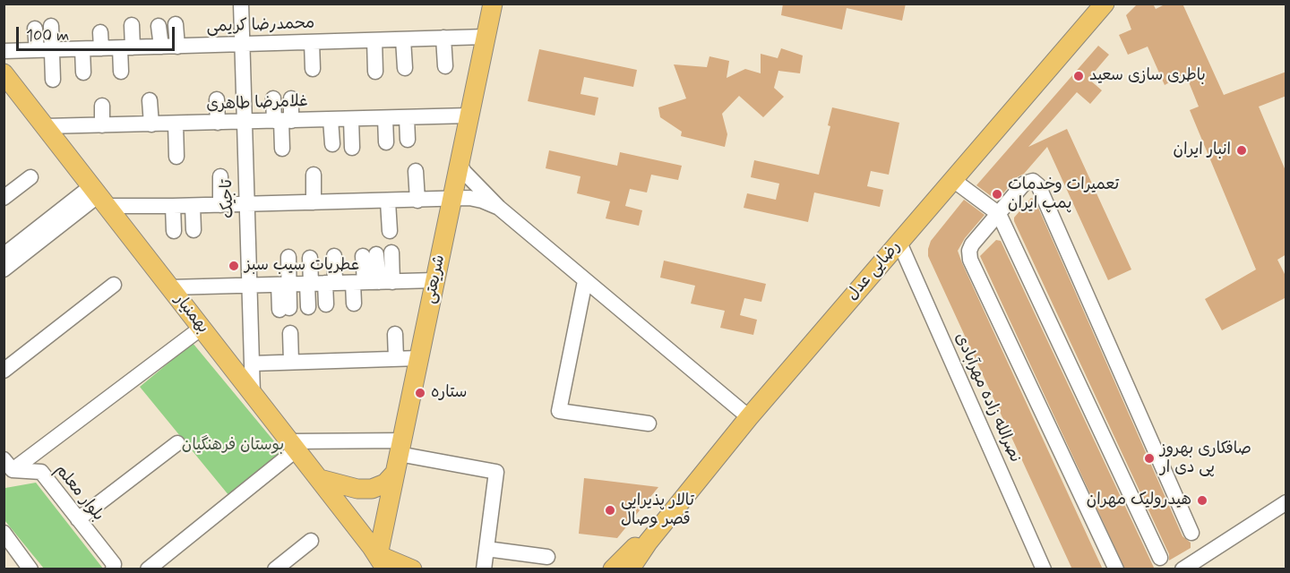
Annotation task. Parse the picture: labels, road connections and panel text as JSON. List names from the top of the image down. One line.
{"streets":{"main road":["رضایی عدل","شریعتی","بهمنیار"],"street":["محمدرضا کریمی","غلامرضا طاهری","تاجیک","نصرالله زاده مهرآبادی","بلوار معلم"]},"crossings":[["محمدرضا کریمی","تاجیک"],["محمدرضا کریمی","شریعتی"],["غلامرضا طاهری","تاجیک"],["غلامرضا طاهری","شریعتی"],["غلامرضا طاهری","بهمنیار"],["تاجیک","بهمنیار"],["رضایی عدل","نصرالله زاده مهرآبادی"],["شریعتی","بهمنیار"]],"parks":["بوستان فرهنگیان"],"places":["باطری سازی سعید","انبار ایران","تعمیرات وخدمات پمپ ایران","عطریات سیب سبز","ستاره","صافکاری بهروز پی دی ار","هیدرولیک مهران","تالار پذیرایی قصر وصال"],"scale_bar":"100 m"}
